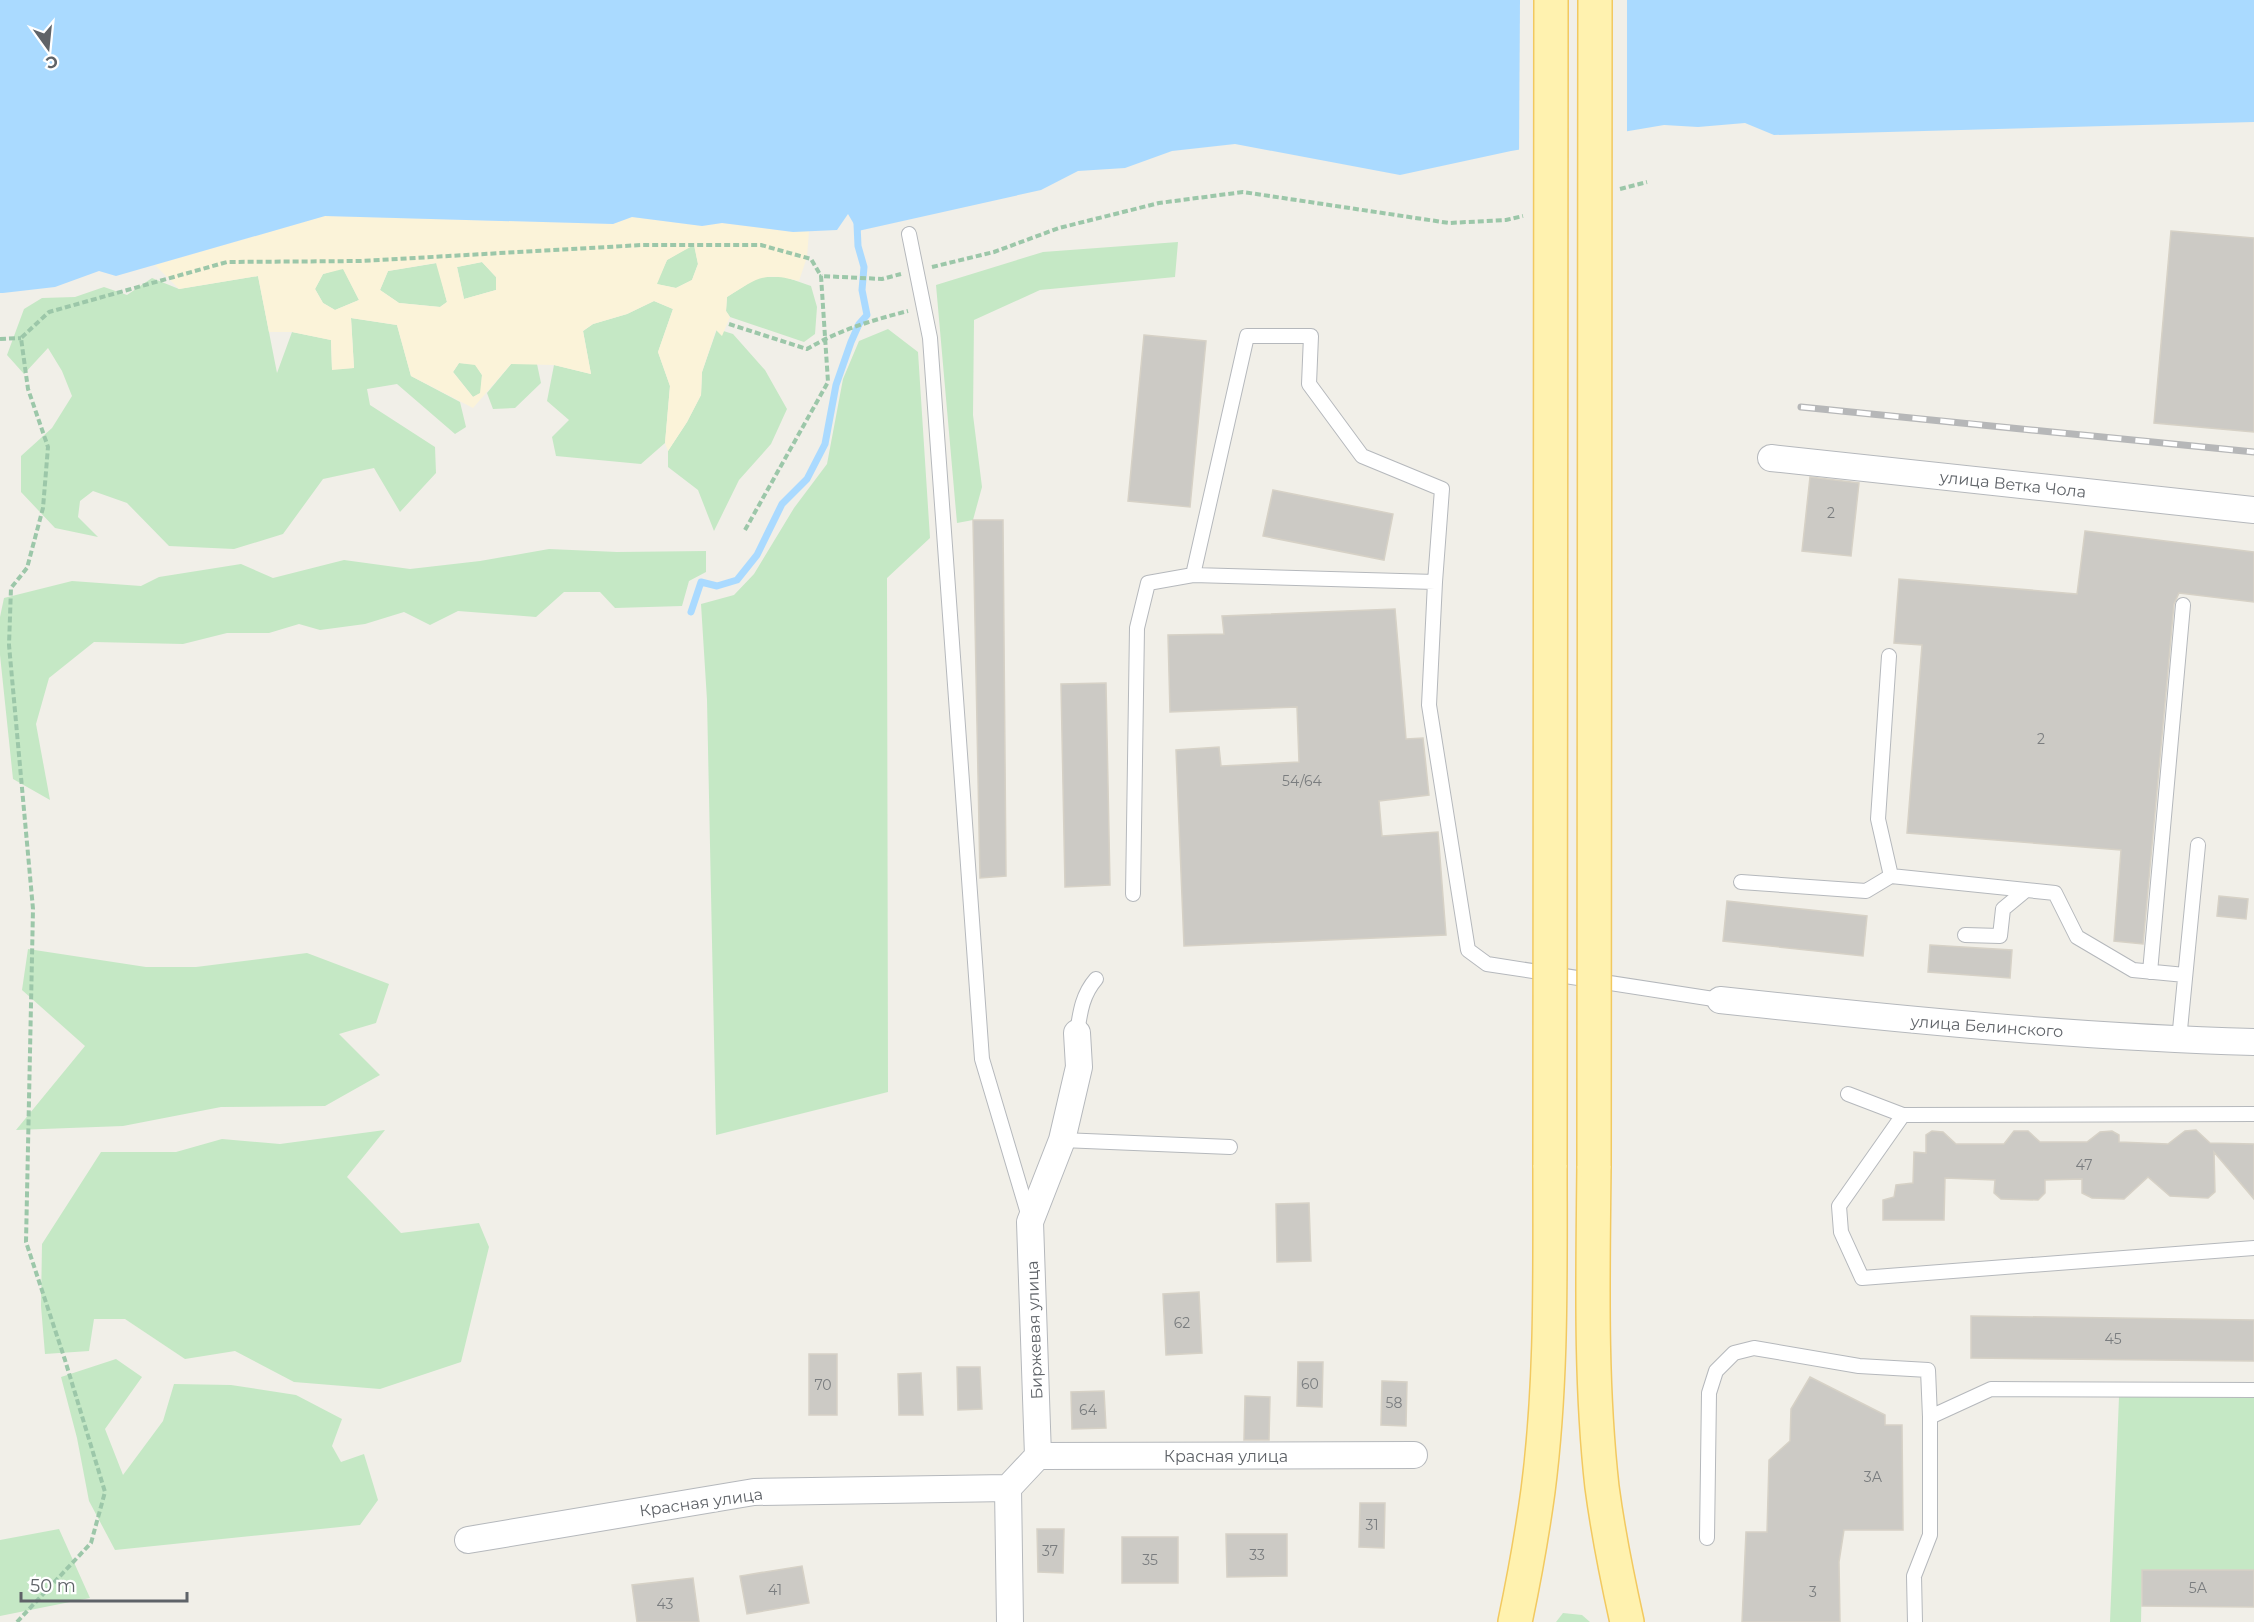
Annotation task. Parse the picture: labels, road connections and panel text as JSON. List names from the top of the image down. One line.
{"streets":{"street":["улица Ветка Чола","улица Белинского","Биржевая улица","Красная улица"]},"crossings":[["Биржевая улица","Красная улица"]],"house_numbers":["2","2","54/64","47","62","45","60","70","58","64","3А","31","37","33","35","5А","41","3","43"],"scale_bar":"50 m","north":"bottom"}
